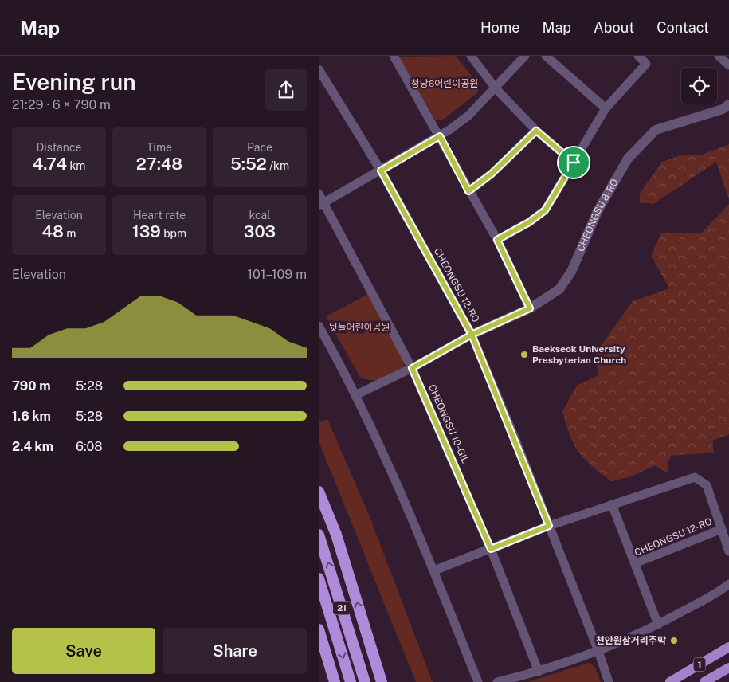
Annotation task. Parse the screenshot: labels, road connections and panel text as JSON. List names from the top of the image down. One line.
{"streets":{"highway":["21"],"main road":["1"],"street":["CHEONGSU 8-RO","CHEONGSU 12-RO","CHEONGSU 10-GIL"]},"crossings":[["CHEONGSU 8-RO","CHEONGSU 12-RO"]],"parks":["청당6어린이공원","뒷들어린이공원"],"places":["Baekseok University Presbyterian Church","천안원삼거리주막"],"page":{"header":"Map","nav":["Home","Map","About","Contact"],"heading":["Evening run","21:29 · 6 × 790 m"],"stats":[["Distance","4.74 km"],["Time","27:48"],["Pace","5:52 /km"],["Elevation","48 m"],["Heart rate","139 bpm"],["kcal","303"]],"chart":["Elevation","101–109 m"],"list":[{"name":"790 m","note":"5:28"},{"name":"1.6 km","note":"5:28"},{"name":"2.4 km","note":"6:08"}],"buttons":["Save","Share"]}}
